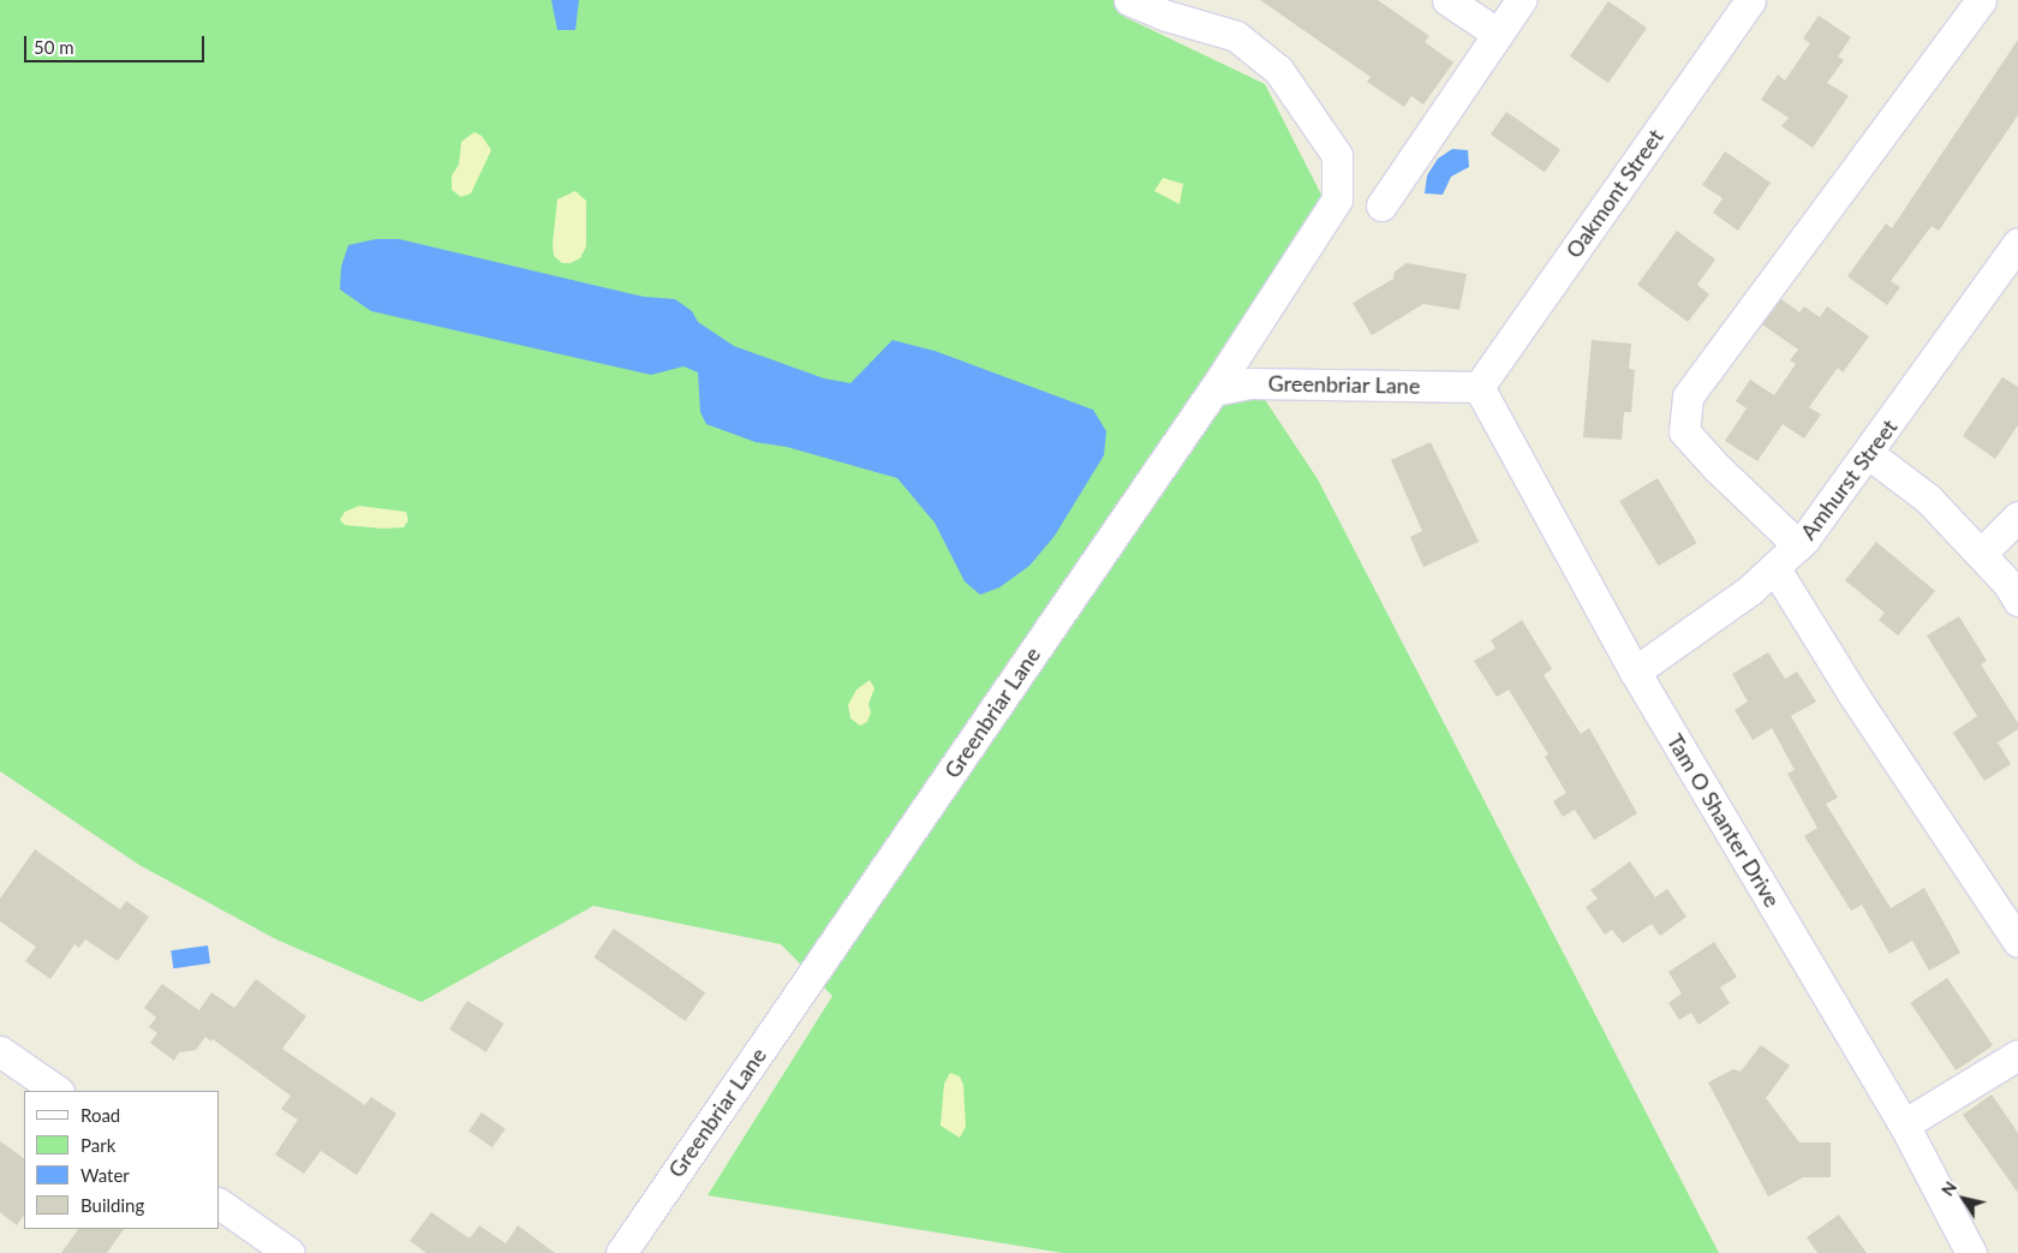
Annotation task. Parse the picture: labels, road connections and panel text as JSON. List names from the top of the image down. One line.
{"streets":{"street":["Oakmont Street","Greenbriar Lane","Amhurst Street","Tam O Shanter Drive"]},"crossings":[["Oakmont Street","Greenbriar Lane"],["Oakmont Street","Tam O Shanter Drive"],["Greenbriar Lane","Tam O Shanter Drive"],["Amhurst Street","Tam O Shanter Drive"]],"legend":["Road","Park","Water","Building"],"scale_bar":"50 m","north":"top left"}
